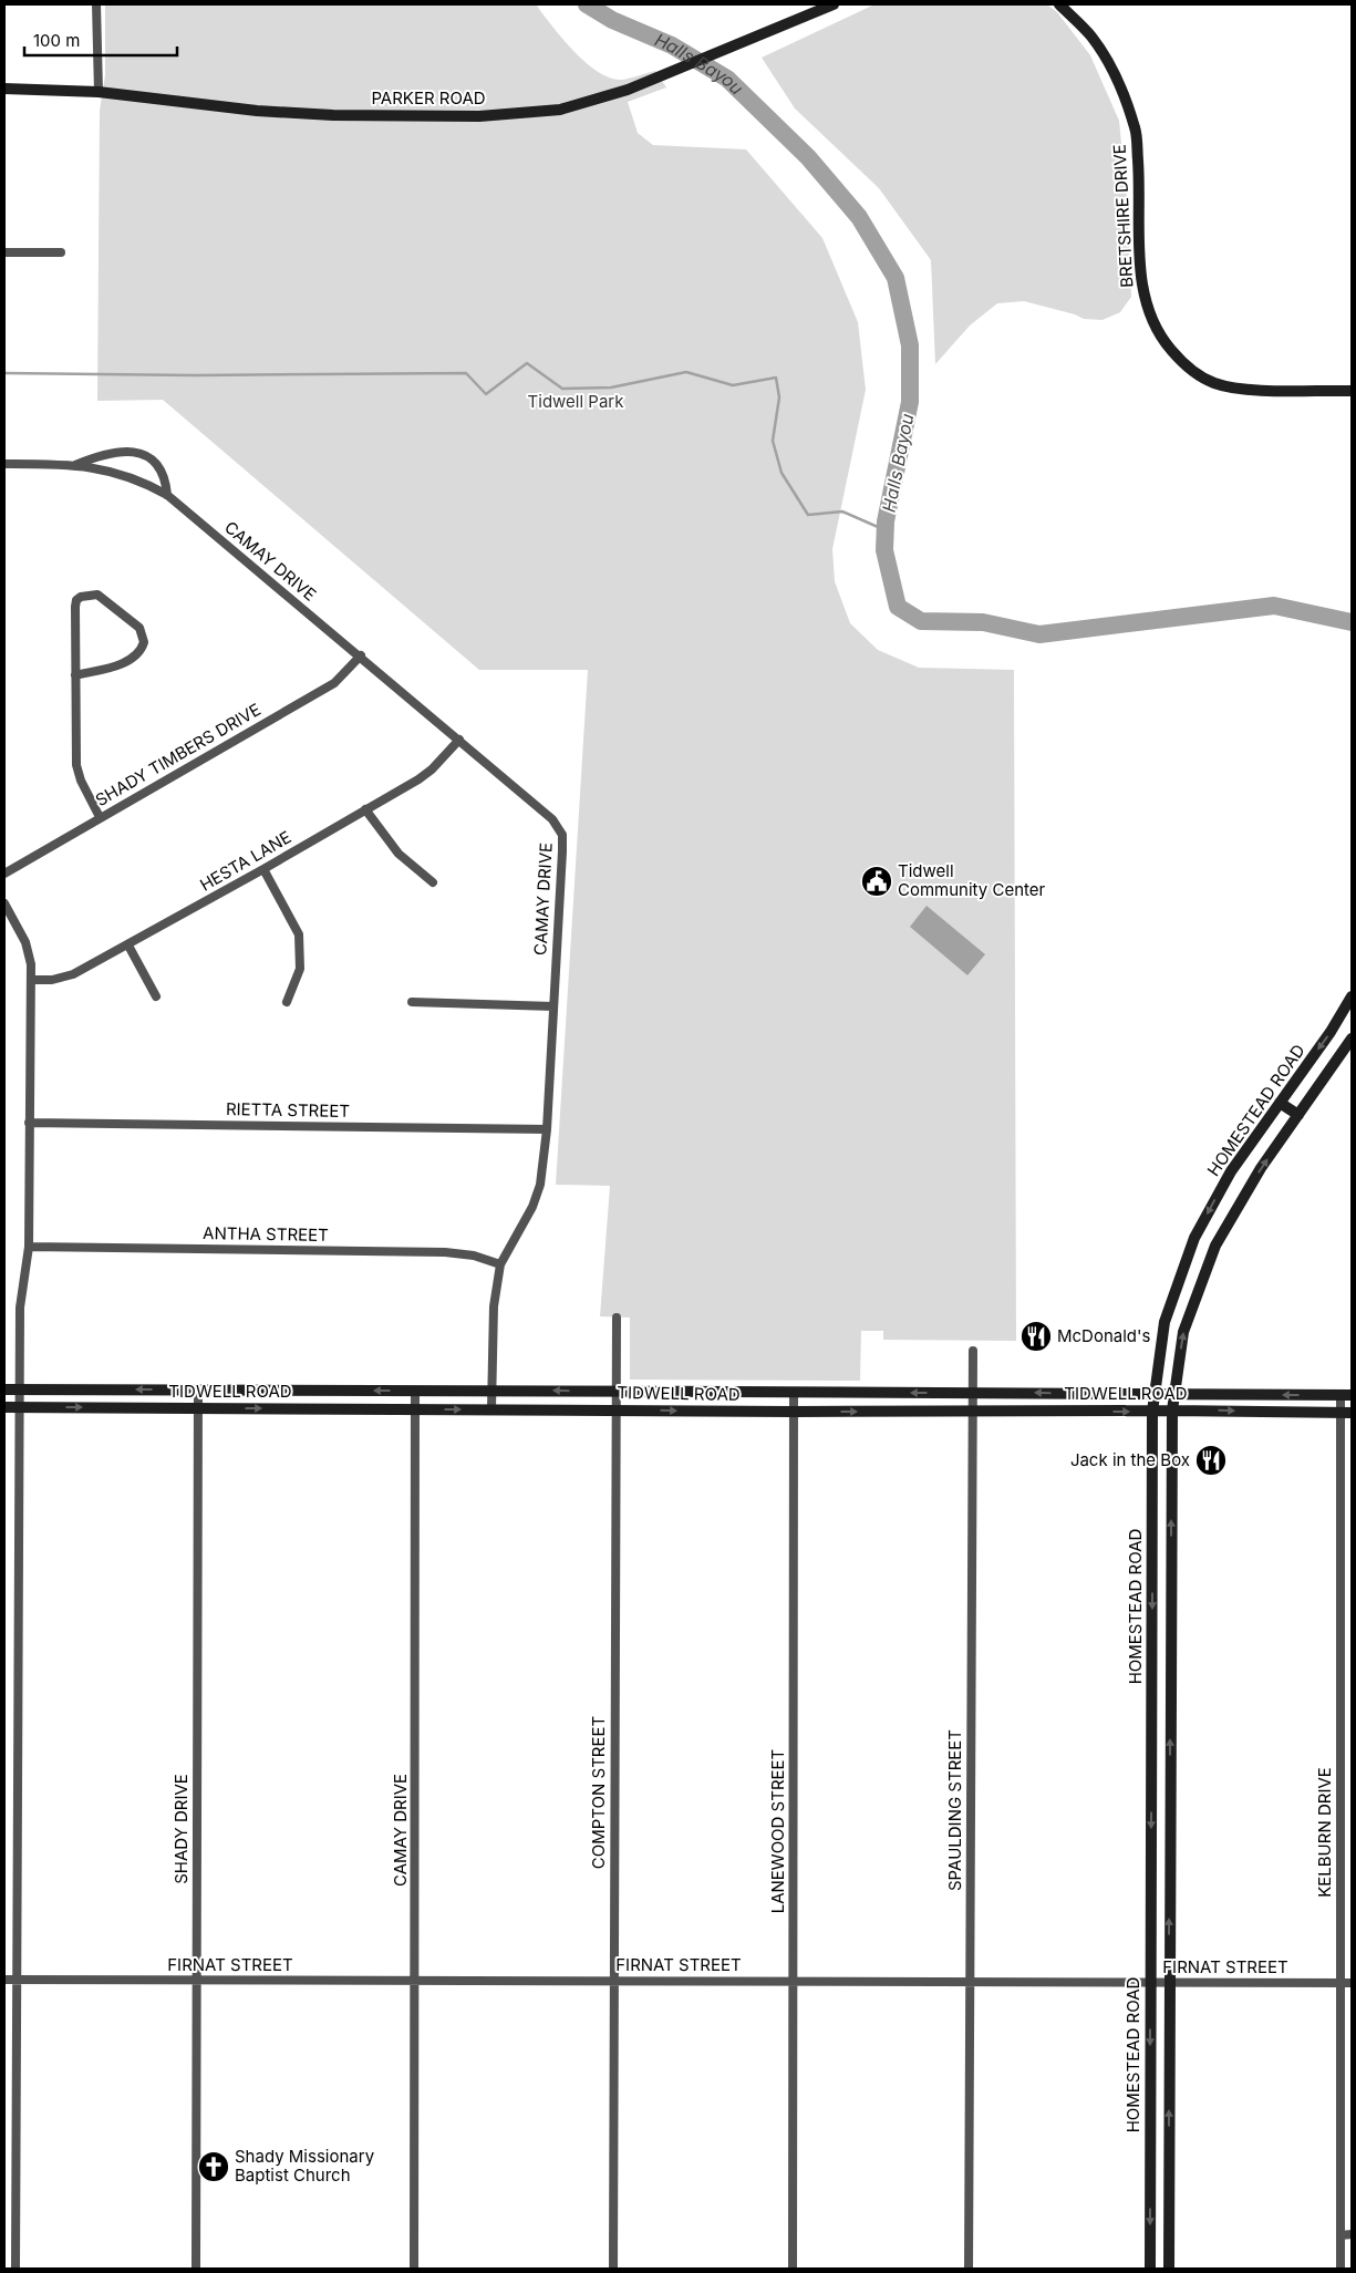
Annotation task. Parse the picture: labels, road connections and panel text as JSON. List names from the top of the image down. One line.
{"streets":{"main road":["PARKER ROAD","BRETSHIRE DRIVE","HOMESTEAD ROAD","TIDWELL ROAD"],"street":["CAMAY DRIVE","SHADY TIMBERS DRIVE","HESTA LANE","RIETTA STREET","ANTHA STREET","COMPTON STREET","SPAULDING STREET","SHADY DRIVE","LANEWOOD STREET","KELBURN DRIVE","FIRNAT STREET"]},"crossings":[["CAMAY DRIVE","SHADY TIMBERS DRIVE"],["CAMAY DRIVE","HESTA LANE"],["CAMAY DRIVE","RIETTA STREET"],["CAMAY DRIVE","ANTHA STREET"],["CAMAY DRIVE","TIDWELL ROAD"],["CAMAY DRIVE","FIRNAT STREET"],["HOMESTEAD ROAD","TIDWELL ROAD"],["HOMESTEAD ROAD","FIRNAT STREET"],["TIDWELL ROAD","COMPTON STREET"],["TIDWELL ROAD","SPAULDING STREET"],["TIDWELL ROAD","SHADY DRIVE"],["TIDWELL ROAD","LANEWOOD STREET"],["TIDWELL ROAD","KELBURN DRIVE"],["COMPTON STREET","FIRNAT STREET"],["SPAULDING STREET","FIRNAT STREET"],["SHADY DRIVE","FIRNAT STREET"],["LANEWOOD STREET","FIRNAT STREET"],["KELBURN DRIVE","FIRNAT STREET"]],"water":["Halls Bayou"],"parks":["Tidwell Park"],"places":{"public building":["Tidwell Community Center"],"restaurant":["McDonald's","Jack in the Box"],"church":["Shady Missionary Baptist Church"]},"scale_bar":"100 m"}
